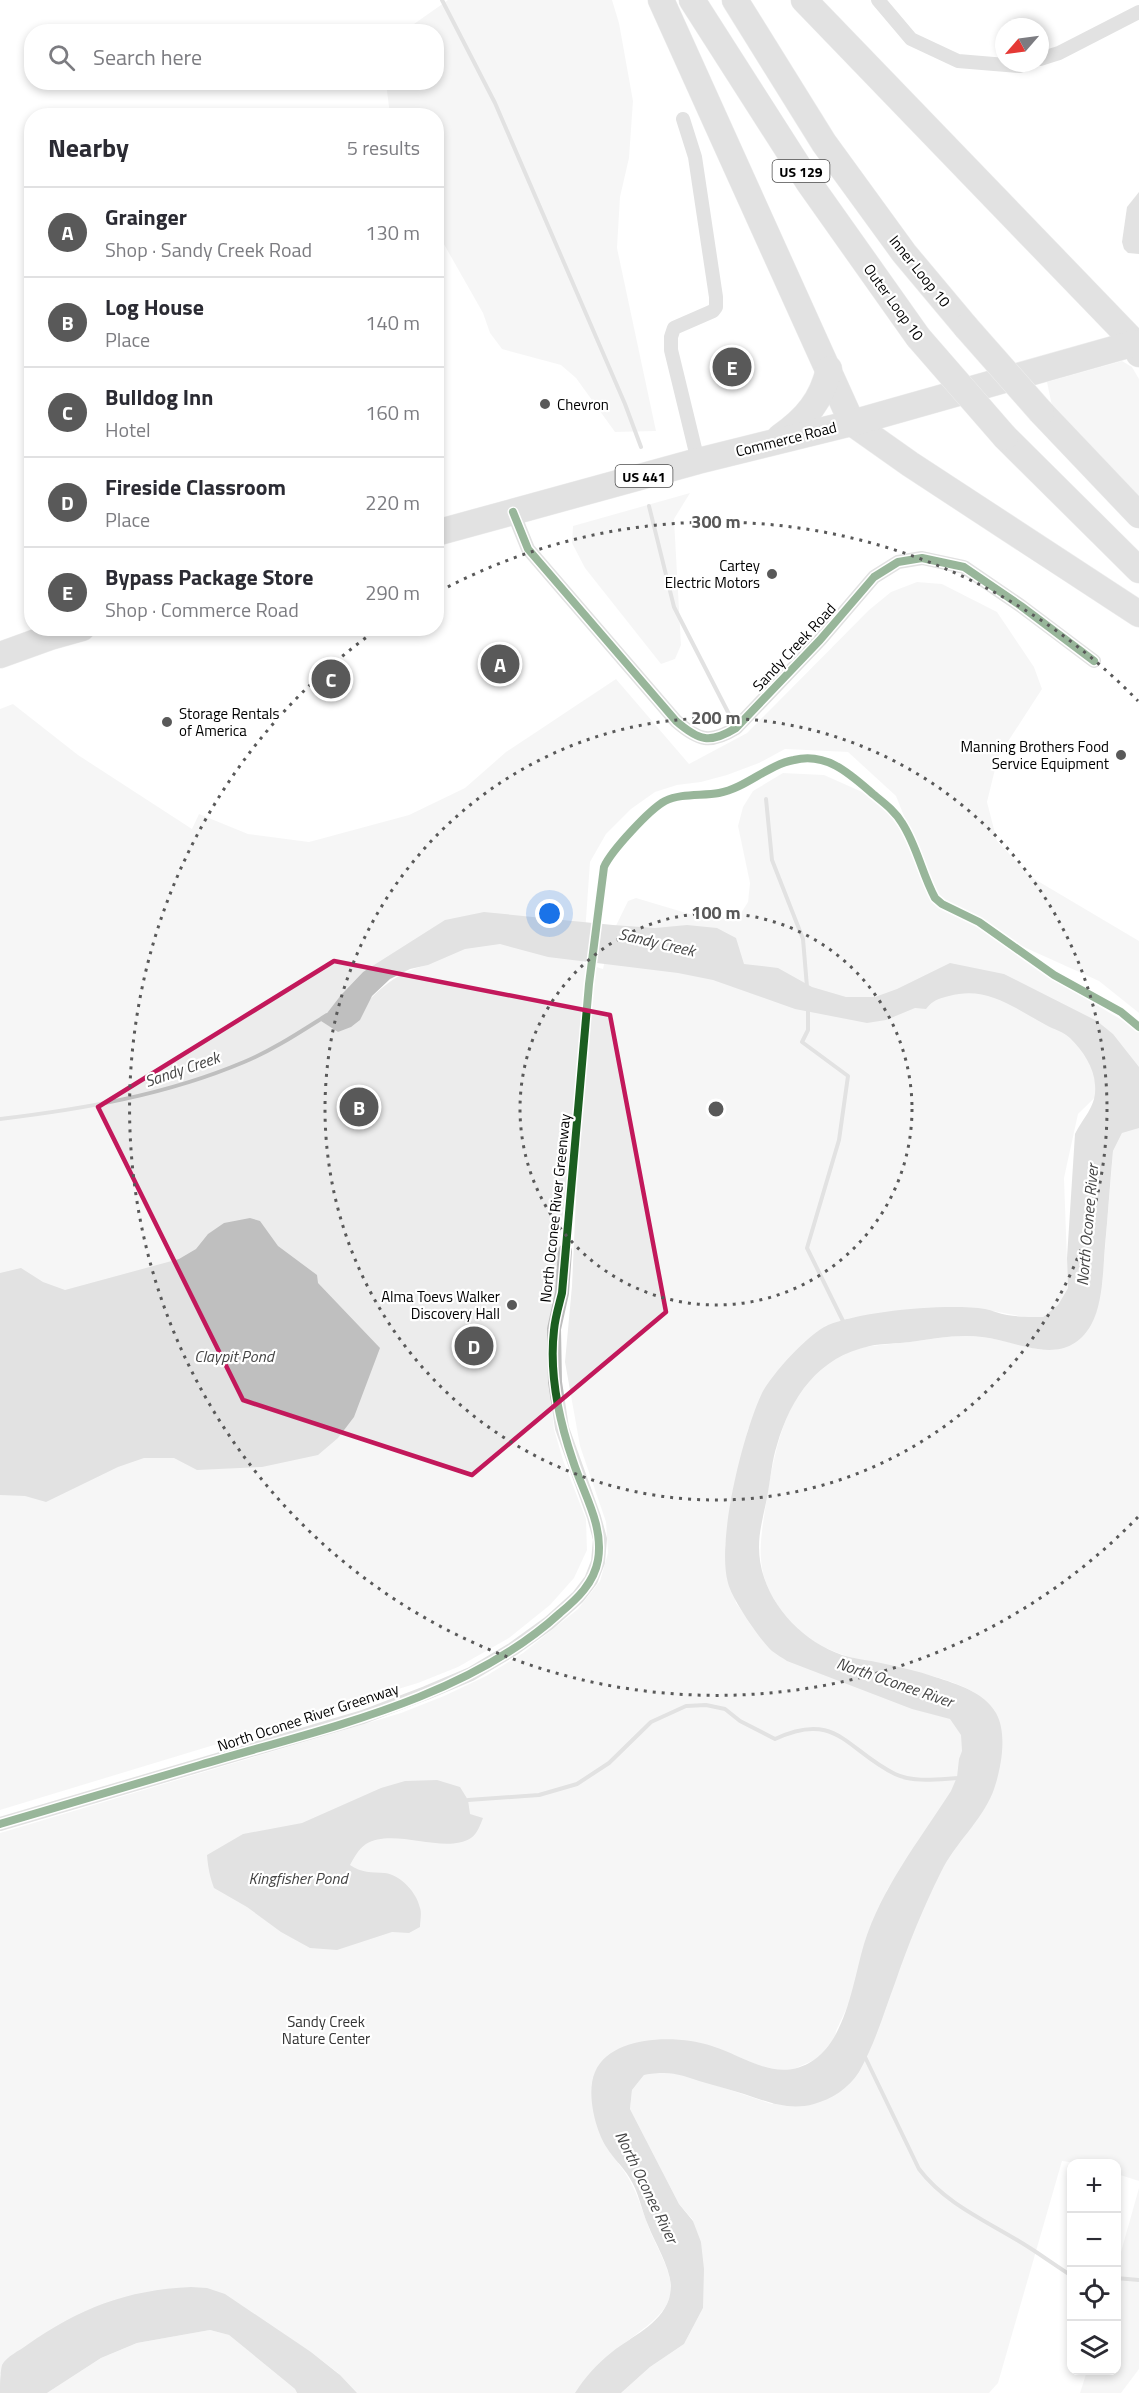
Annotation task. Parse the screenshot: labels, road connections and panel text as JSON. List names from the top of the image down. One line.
{"streets":{"highway":["US 129","Inner Loop 10","Outer Loop 10","Commerce Road","US 441"],"street":["Sandy Creek Road","North Oconee River Greenway"]},"crossings":[["Commerce Road","Sandy Creek Road"]],"water":["Sandy Creek","North Oconee River","Claypit Pond","Kingfisher Pond"],"parks":["Sandy Creek Nature Center"],"places":["Chevron","Cartey Electric Motors","Storage Rentals of America","Manning Brothers Food Service Equipment","Alma Toevs Walker Discovery Hall"],"north":"bottom left","page":{"search":"Search here","heading":["Nearby","5 results"],"list":[{"mark":"A","name":"Grainger","note":"Shop · Sandy Creek Road","value":"130 m"},{"mark":"B","name":"Log House","note":"Place","value":"140 m"},{"mark":"C","name":"Bulldog Inn","note":"Hotel","value":"160 m"},{"mark":"D","name":"Fireside Classroom","note":"Place","value":"220 m"},{"mark":"E","name":"Bypass Package Store","note":"Shop · Commerce Road","value":"290 m"}],"pins":["E","A","C","B","D"],"map_buttons":["+","−"]},"rings":["300 m","200 m","100 m"]}
